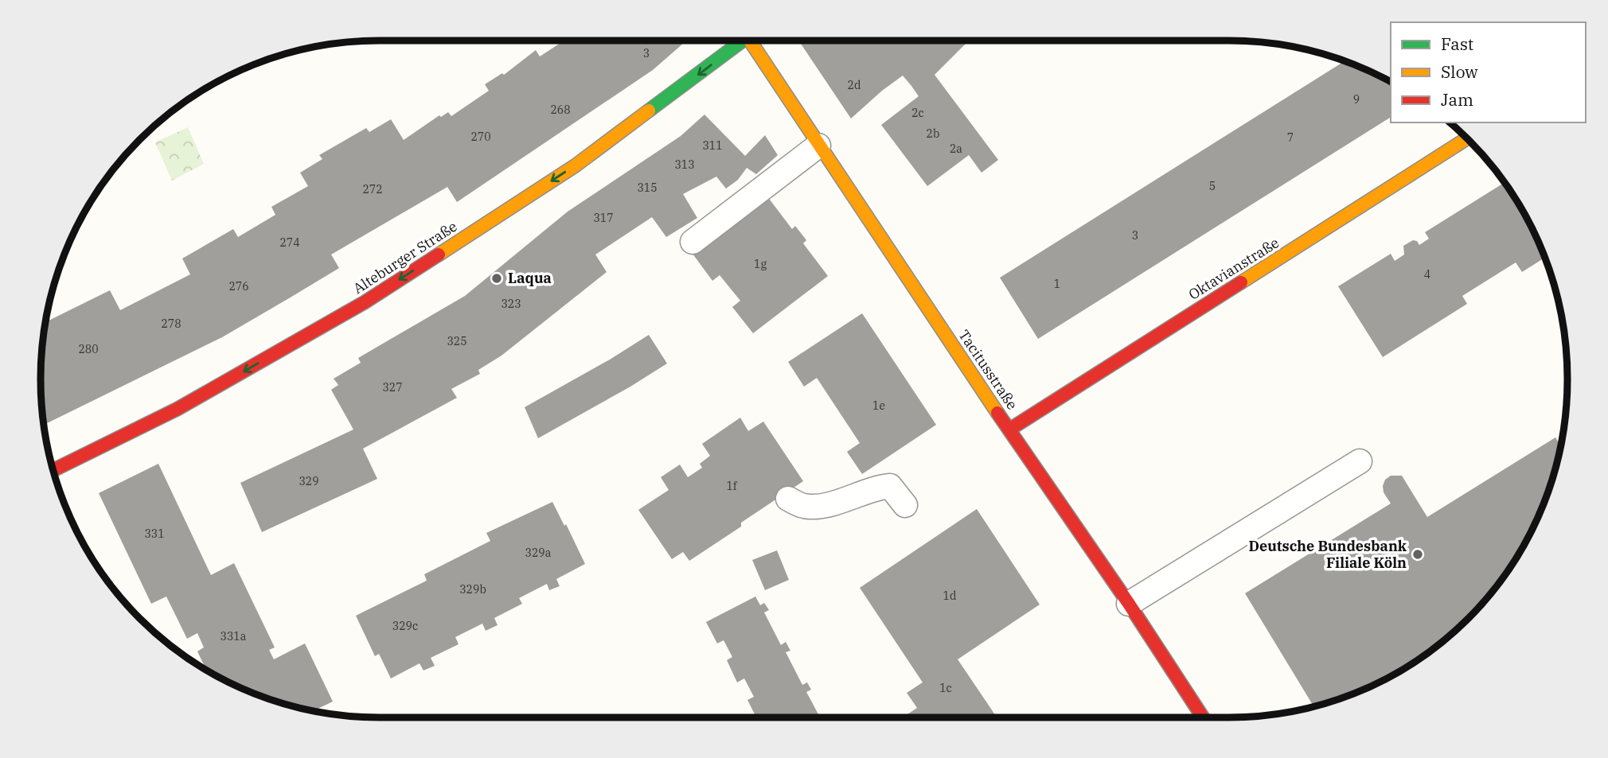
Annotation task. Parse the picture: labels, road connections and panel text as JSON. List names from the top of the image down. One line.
{"streets":{"street":["Alteburger Straße","Oktavianstraße","Tacitusstraße"]},"crossings":[["Oktavianstraße","Tacitusstraße"]],"one_way":["Alteburger Straße"],"places":["Laqua","Deutsche Bundesbank Filiale Köln"],"house_numbers":["3","2d","9","268","2c","2b","270","7","311","2a","313","5","315","272","317","3","274","1g","4","1","276","323","278","325","280","327","1e","329","1f","331","329a","329b","1d","329c","331a","1c"],"legend":["Fast","Slow","Jam"]}
